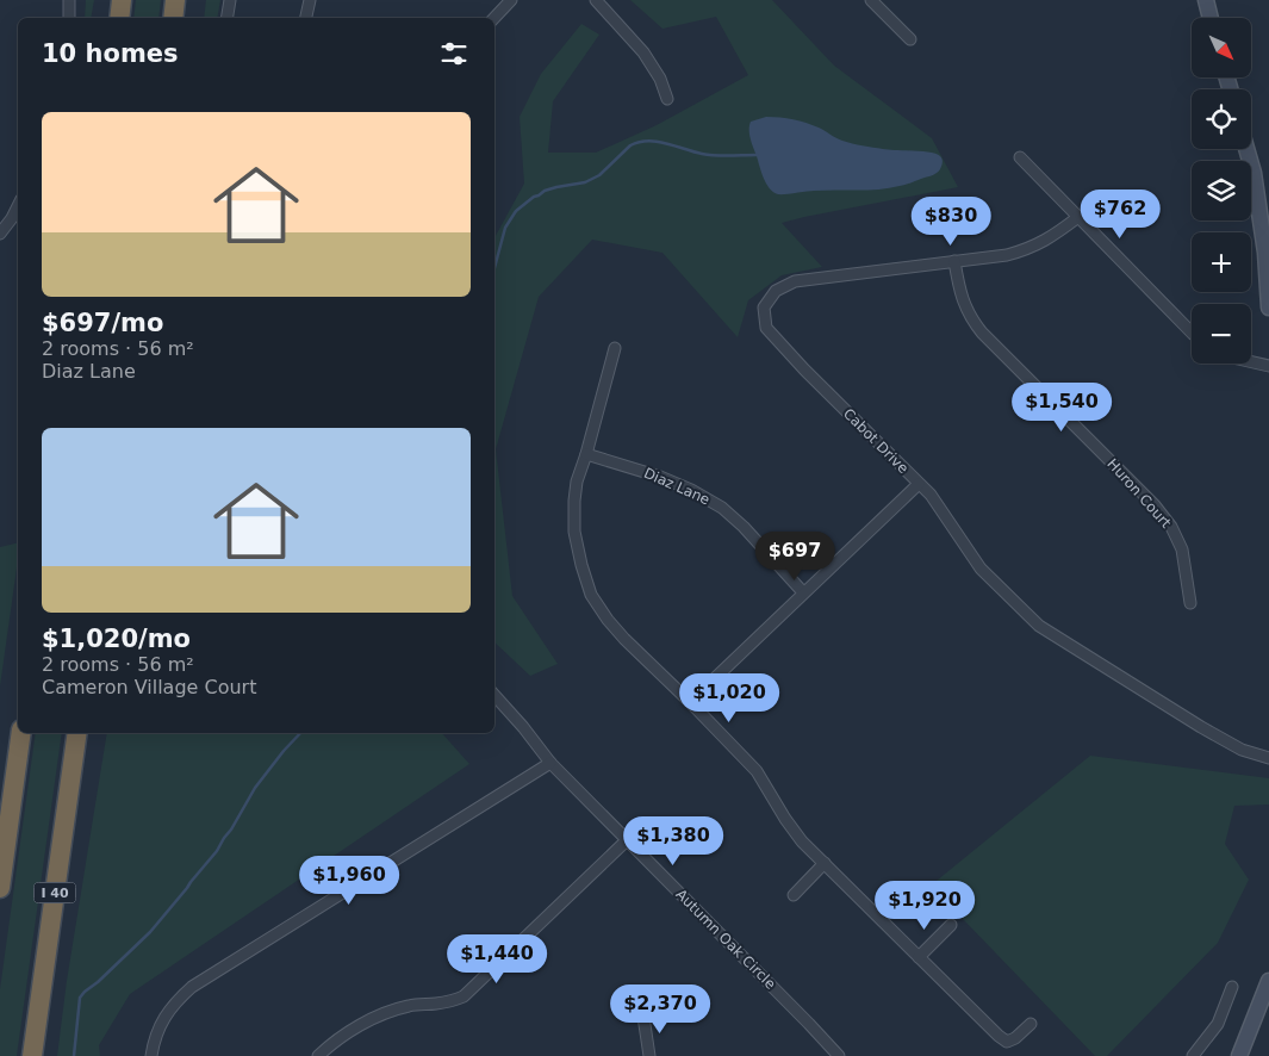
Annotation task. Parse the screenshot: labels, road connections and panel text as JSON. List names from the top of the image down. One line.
{"streets":{"highway":["I 40"],"street":["Cabot Drive","Diaz Lane","Huron Court","Autumn Oak Circle"]},"crossings":[["Cabot Drive","Huron Court"]],"north":"bottom right","page":{"map_buttons":["+","−"],"heading":"10 homes","list":[{"name":"$697/mo","note":"2 rooms · 56 m² · Diaz Lane"},{"name":"$1,020/mo","note":"2 rooms · 56 m² · Cameron Village Court"}],"price":["$762","$830","$1,540","$697","$1,020","$1,380","$1,960","$1,920","$1,440","$2,370"]}}
